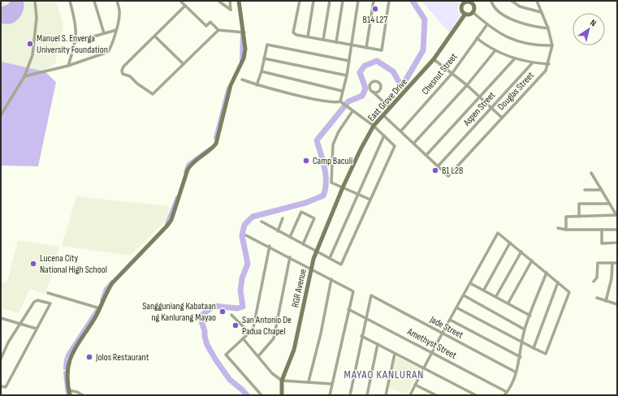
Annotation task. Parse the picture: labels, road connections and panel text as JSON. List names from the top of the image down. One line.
{"streets":{"street":["Chesnut Street","Douglas Street","East Grove Drive","Aspen Street","RGR Avenue","Jade Street","Amethyst Street"]},"crossings":[["Douglas Street","Aspen Street"],["East Grove Drive","RGR Avenue"],["Jade Street","Amethyst Street"]],"districts":["MAYAO KANLURAN"],"places":["B14 L27","Manuel S. Enverga University Foundation","Camp Baculi","B1 L28","Lucena City National High School","Sangguniang Kabataan ng Kanlurang Mayao","San Antonio De Padua Chapel","Jolos Restaurant"],"north":"top right"}
